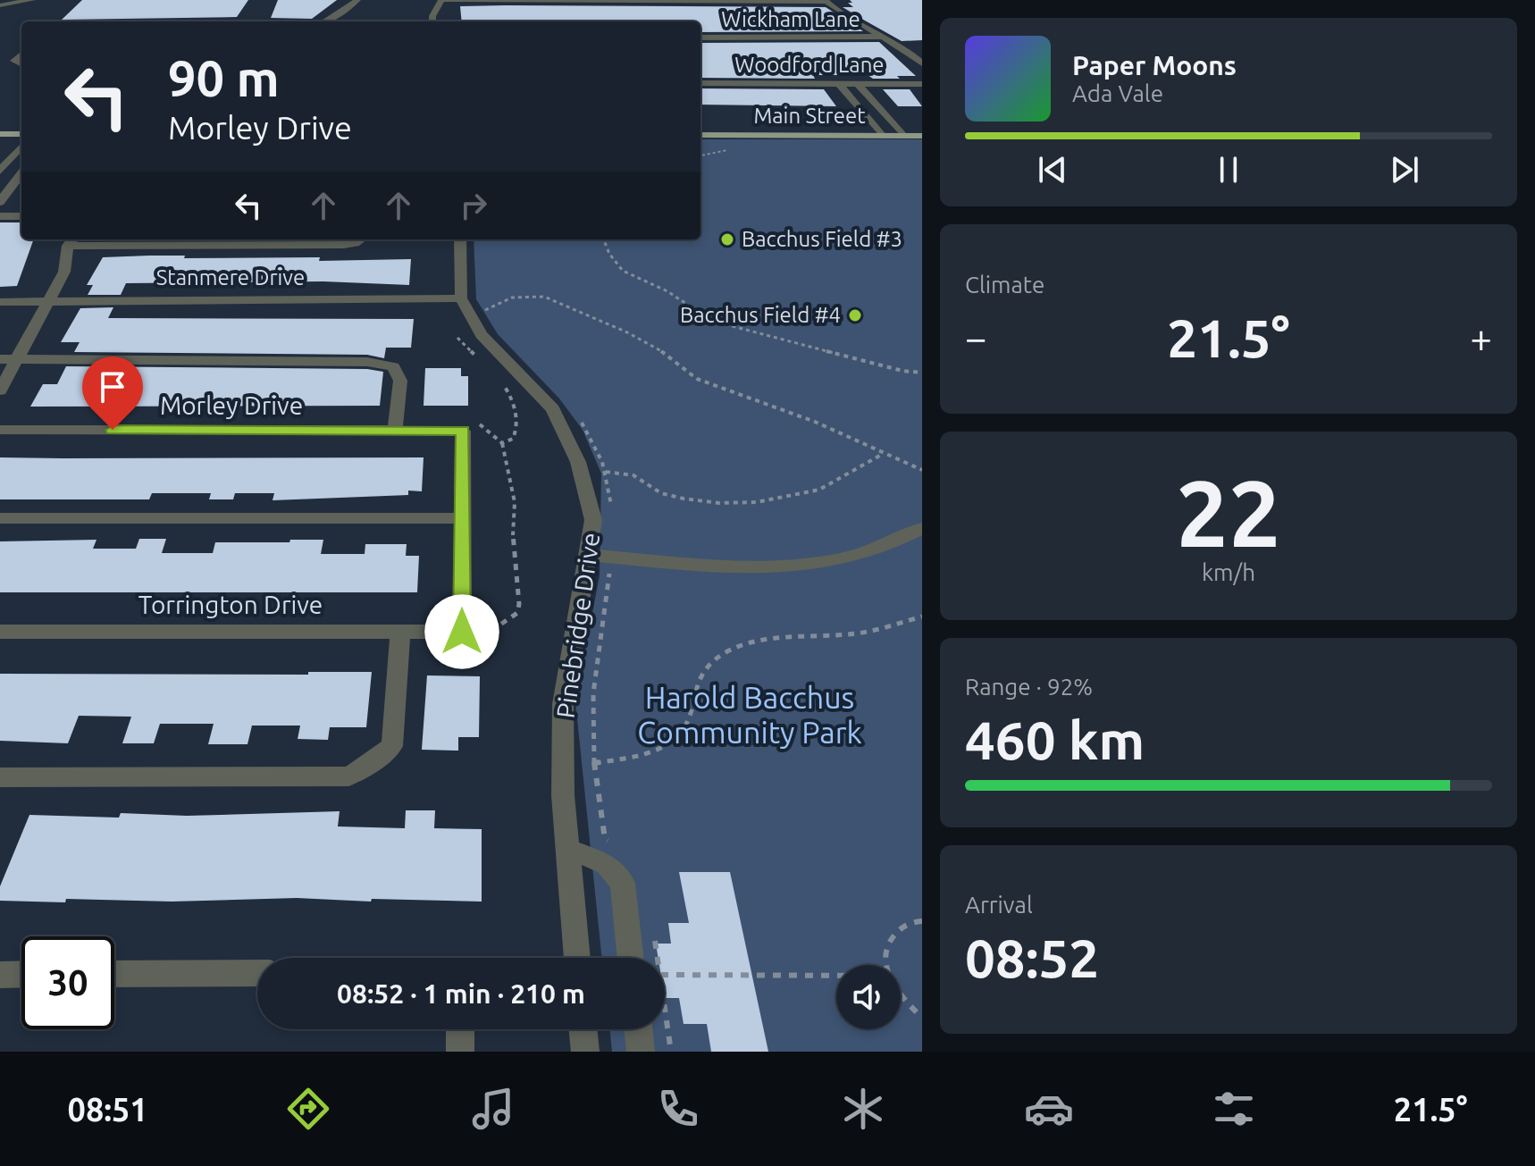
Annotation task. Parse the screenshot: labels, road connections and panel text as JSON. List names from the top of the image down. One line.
{"streets":{"main road":["Main Street"],"street":["Wickham Lane","Woodford Lane","Stanmere Drive","Morley Drive","Torrington Drive","Pinebridge Drive"]},"crossings":[["Stanmere Drive","Pinebridge Drive"]],"parks":["Harold Bacchus Community Park"],"places":["Bacchus Field #3","Bacchus Field #4"],"page":{"turn":["90 m","Morley Drive"],"song":["Paper Moons","Ada Vale"],"tile":["Climate",["22","km/h"],["Range · 92%","460 km"],["Arrival","08:52"]],"heat":["−","21.5°","+"],"limit":"30","trip":"08:52 · 1 min · 210 m","tabs":["08:51","21.5°"]}}
